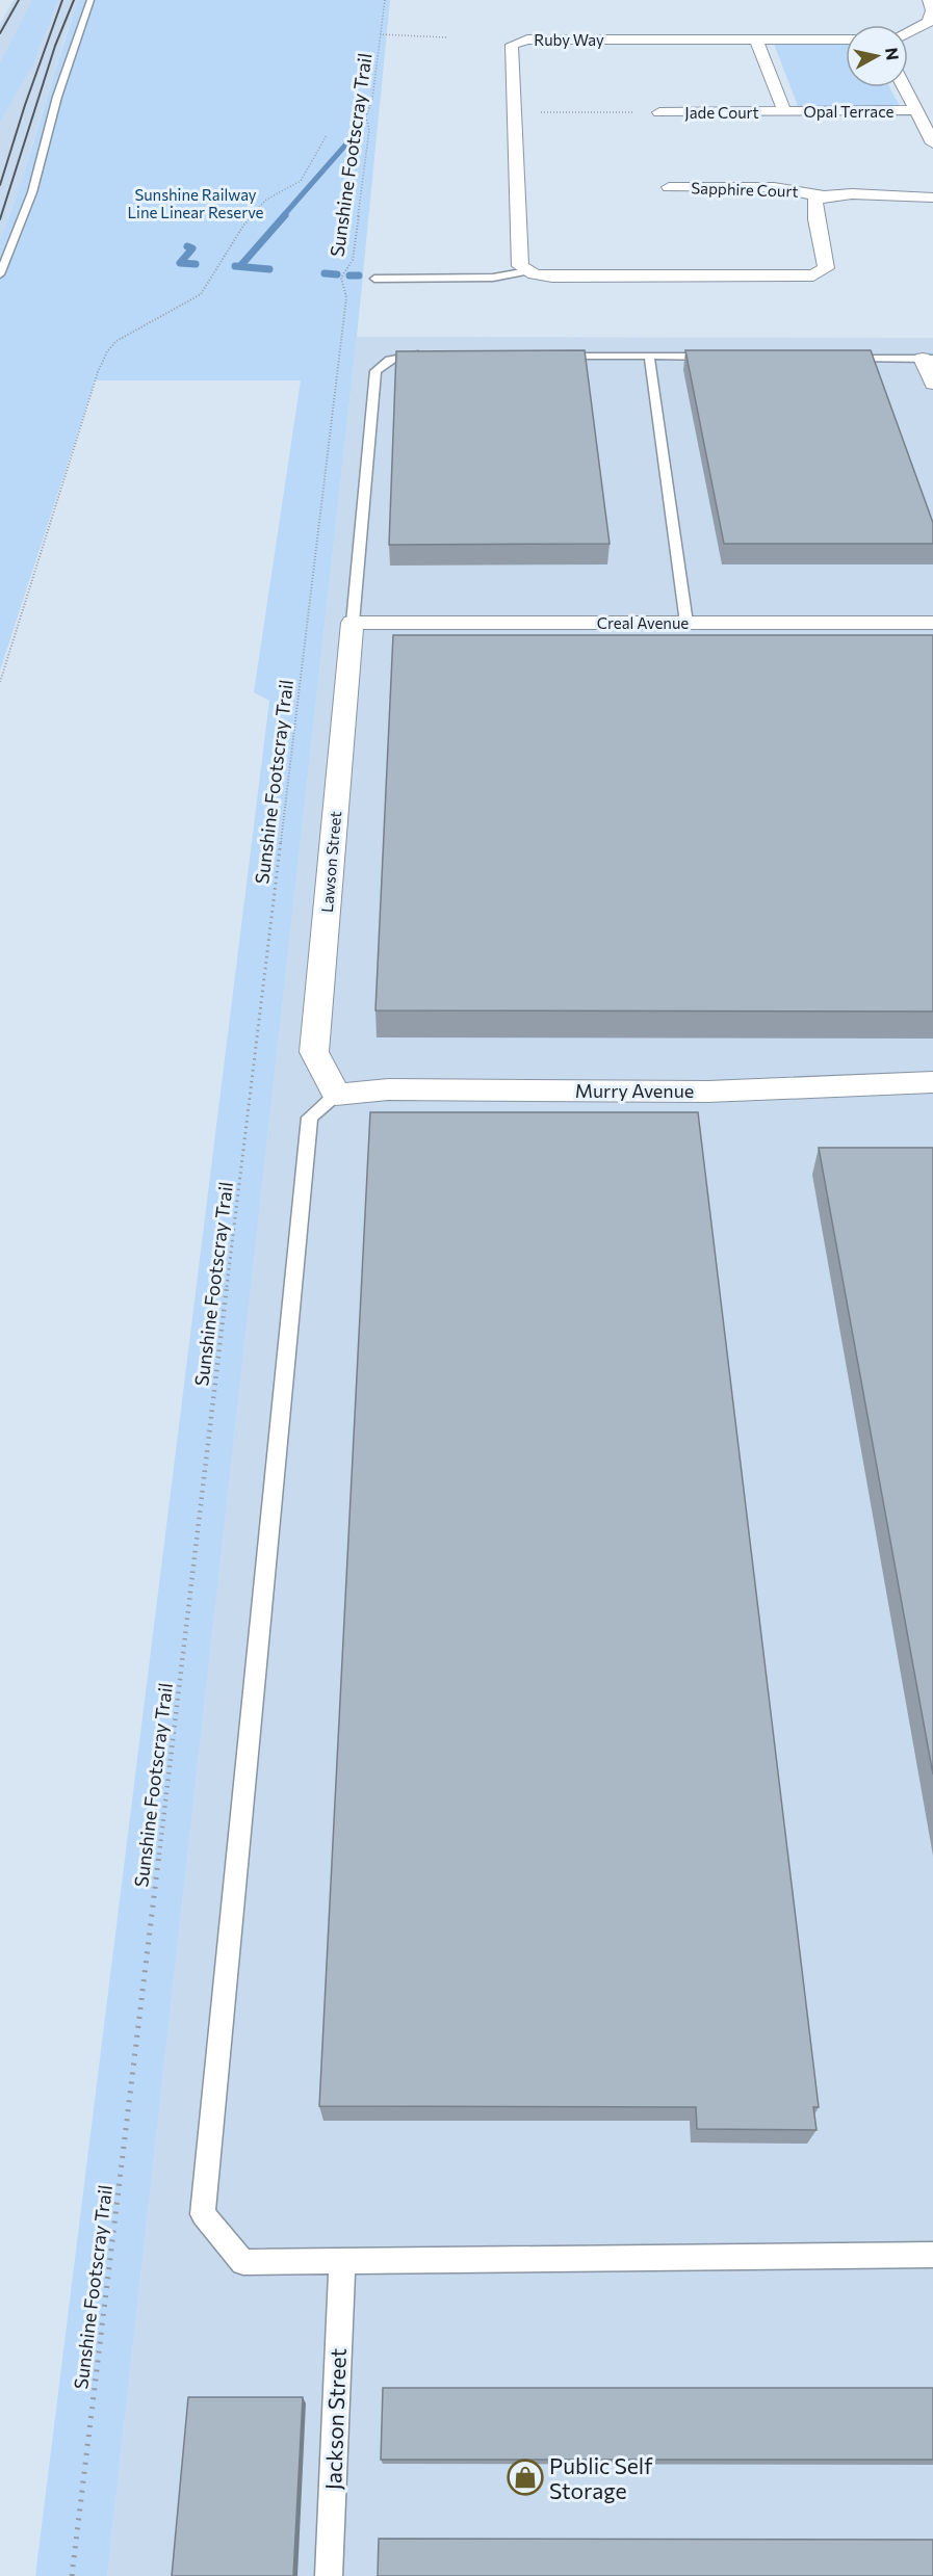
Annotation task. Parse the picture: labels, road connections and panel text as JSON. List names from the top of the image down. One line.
{"streets":{"street":["Ruby Way","Opal Terrace","Jade Court","Sapphire Court","Creal Avenue","Lawson Street","Murry Avenue"],"lane":["Jackson Street"],"path":["Sunshine Footscray Trail"]},"crossings":[["Ruby Way","Opal Terrace"],["Opal Terrace","Jade Court"],["Creal Avenue","Lawson Street"],["Lawson Street","Murry Avenue"]],"parks":["Sunshine Railway Line Linear Reserve"],"places":{"shop":["Public Self Storage"]},"north":"right"}
